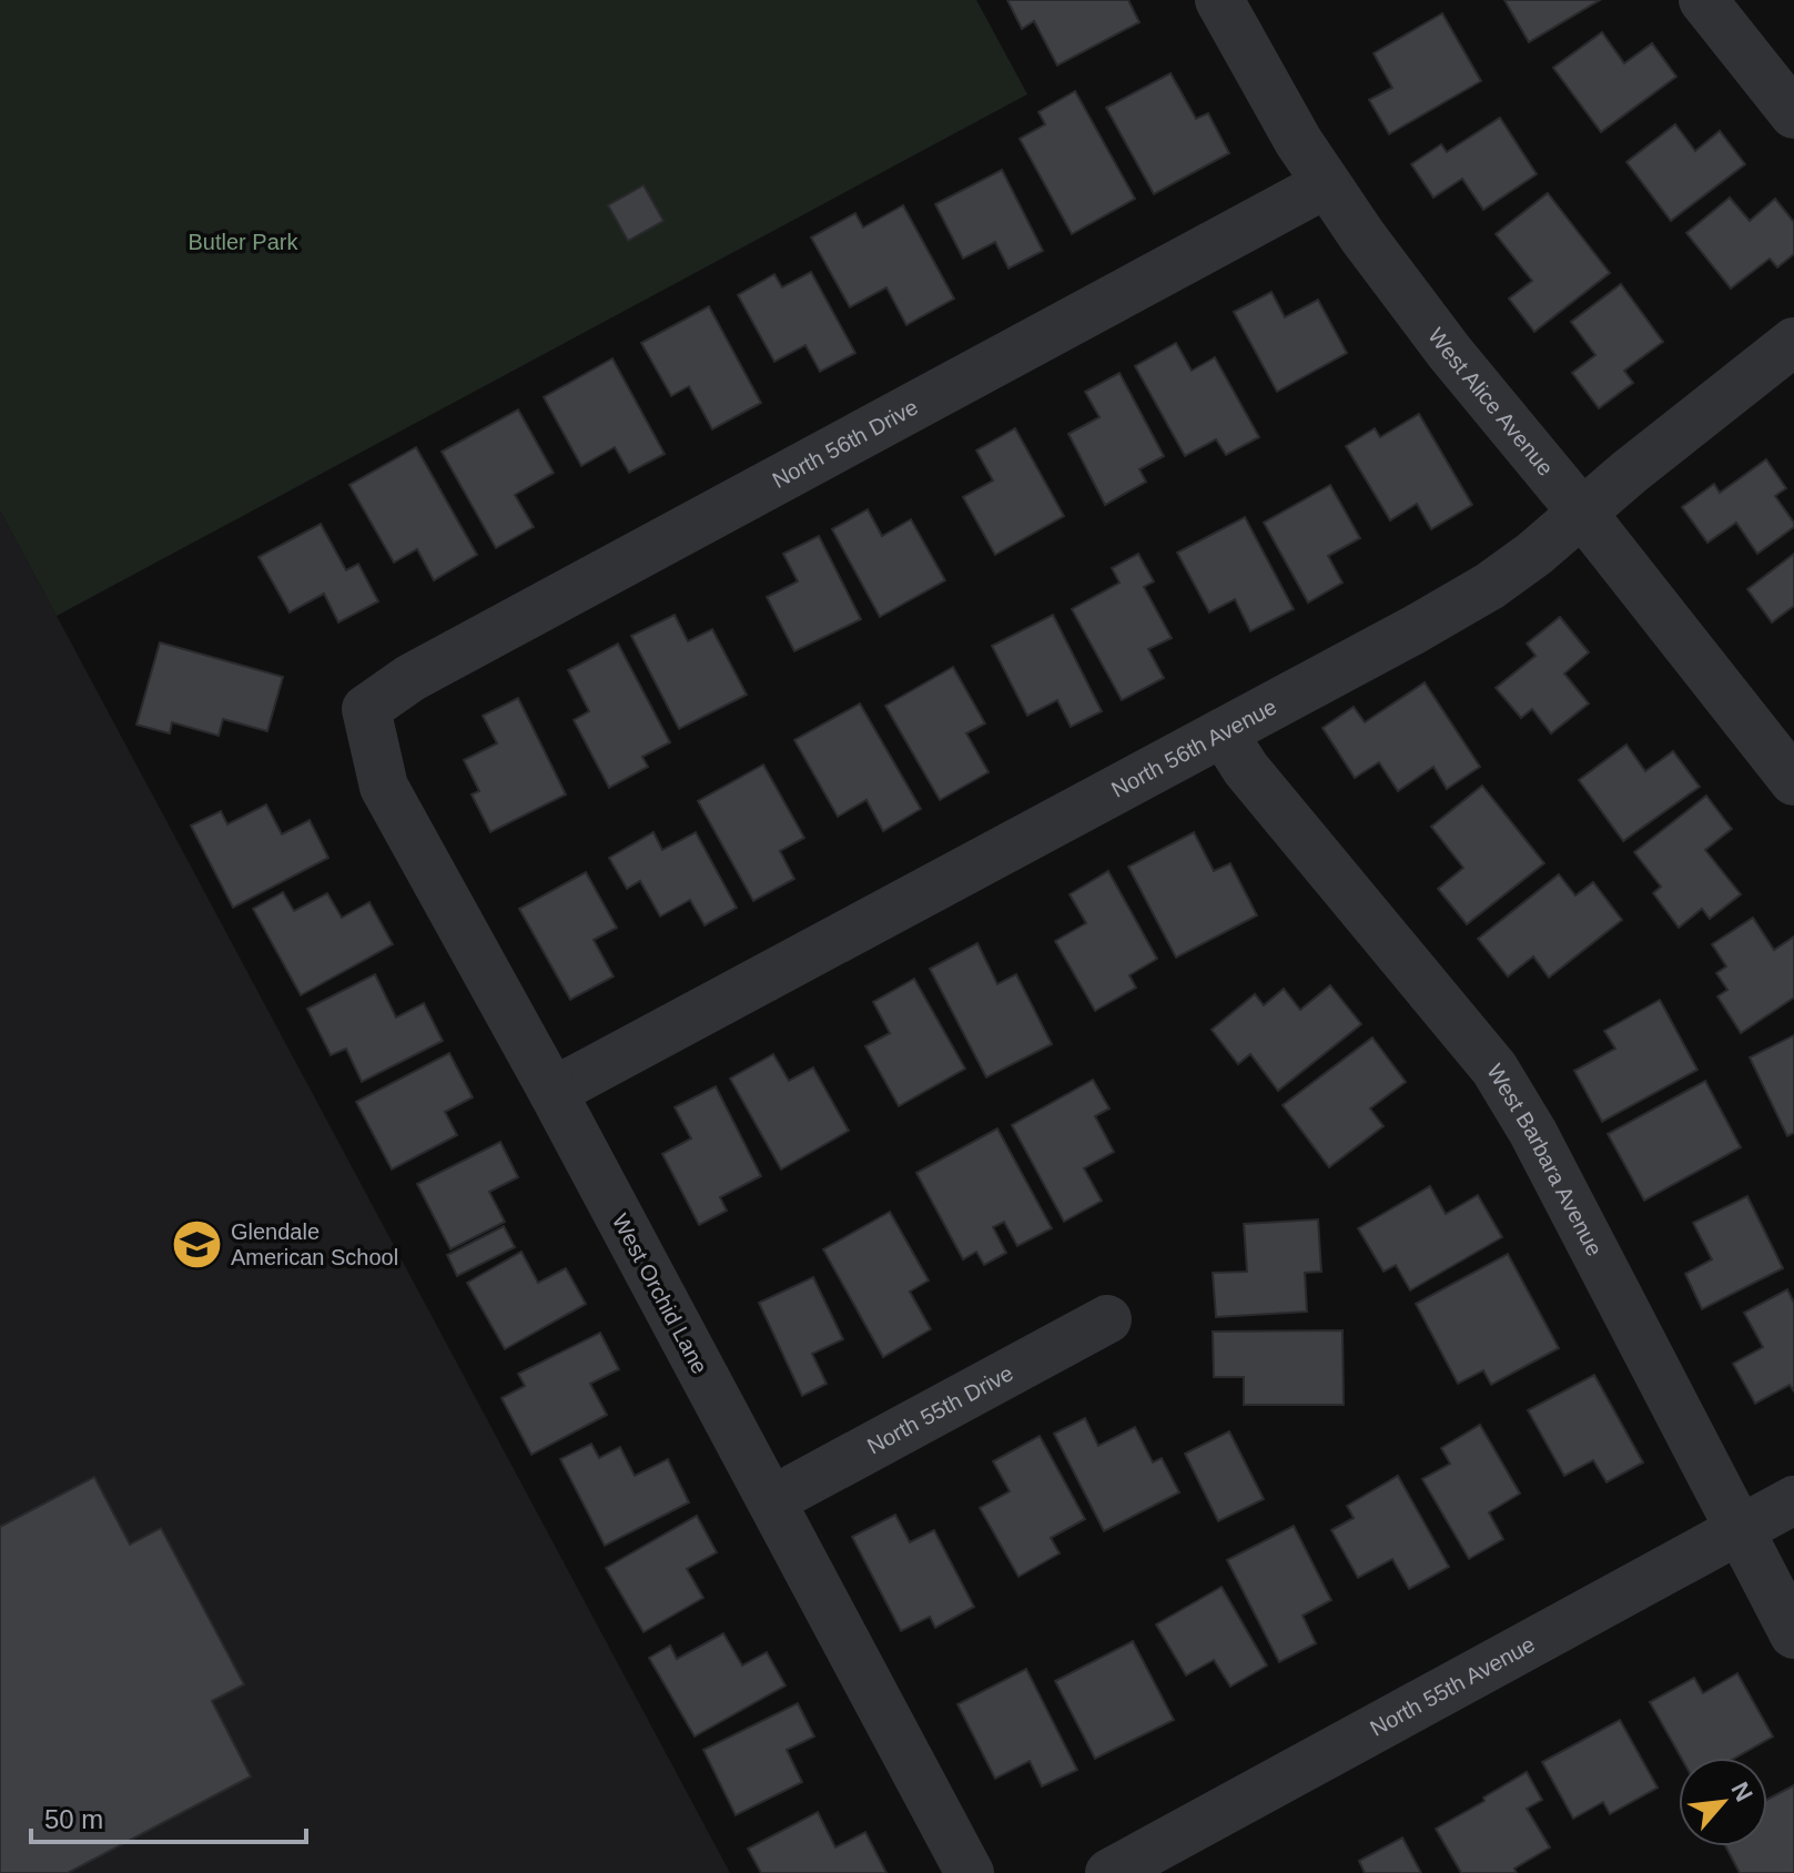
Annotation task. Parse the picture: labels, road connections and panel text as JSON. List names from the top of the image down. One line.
{"streets":{"street":["West Alice Avenue","North 56th Drive","North 56th Avenue","West Barbara Avenue","West Orchid Lane","North 55th Drive","North 55th Avenue"]},"crossings":[["West Alice Avenue","North 56th Drive"],["West Alice Avenue","North 56th Avenue"],["North 56th Drive","West Orchid Lane"],["North 56th Avenue","West Barbara Avenue"],["North 56th Avenue","West Orchid Lane"],["West Barbara Avenue","North 55th Avenue"],["West Orchid Lane","North 55th Drive"]],"parks":["Butler Park"],"places":{"school or university":["Glendale American School"]},"scale_bar":"50 m","north":"top right"}
